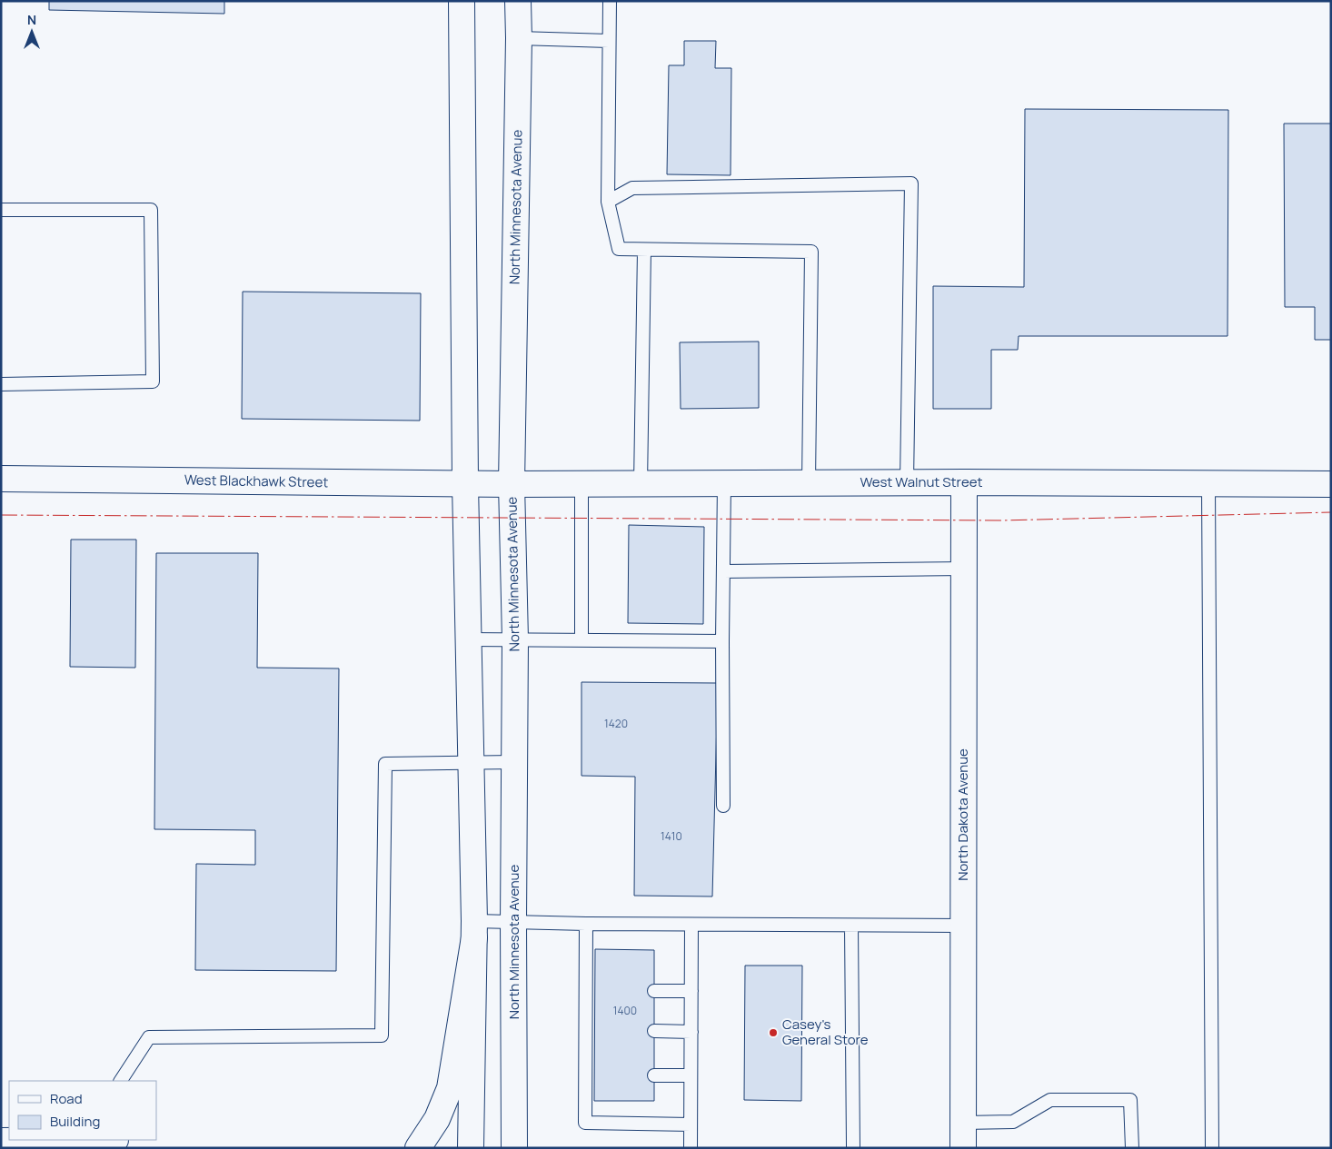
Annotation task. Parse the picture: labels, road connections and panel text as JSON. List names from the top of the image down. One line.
{"streets":{"main road":["North Minnesota Avenue","West Blackhawk Street","West Walnut Street","North Dakota Avenue"]},"crossings":[["North Minnesota Avenue","West Blackhawk Street"],["North Minnesota Avenue","West Walnut Street"],["West Blackhawk Street","West Walnut Street"],["West Walnut Street","North Dakota Avenue"]],"places":["Casey's General Store"],"house_numbers":["1420","1410","1400"],"legend":["Road","Building"],"north":"top"}
